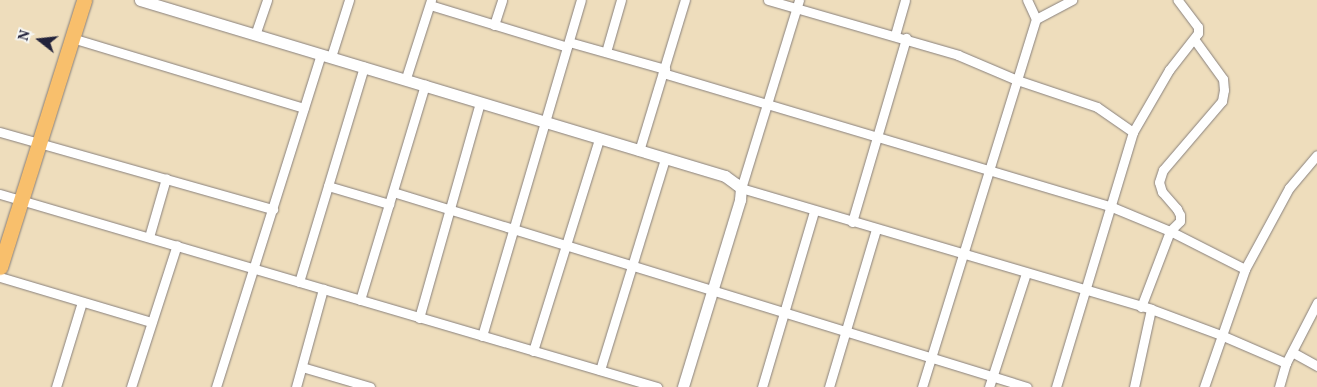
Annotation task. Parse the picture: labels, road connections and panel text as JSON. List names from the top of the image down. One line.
{"north":"left"}
